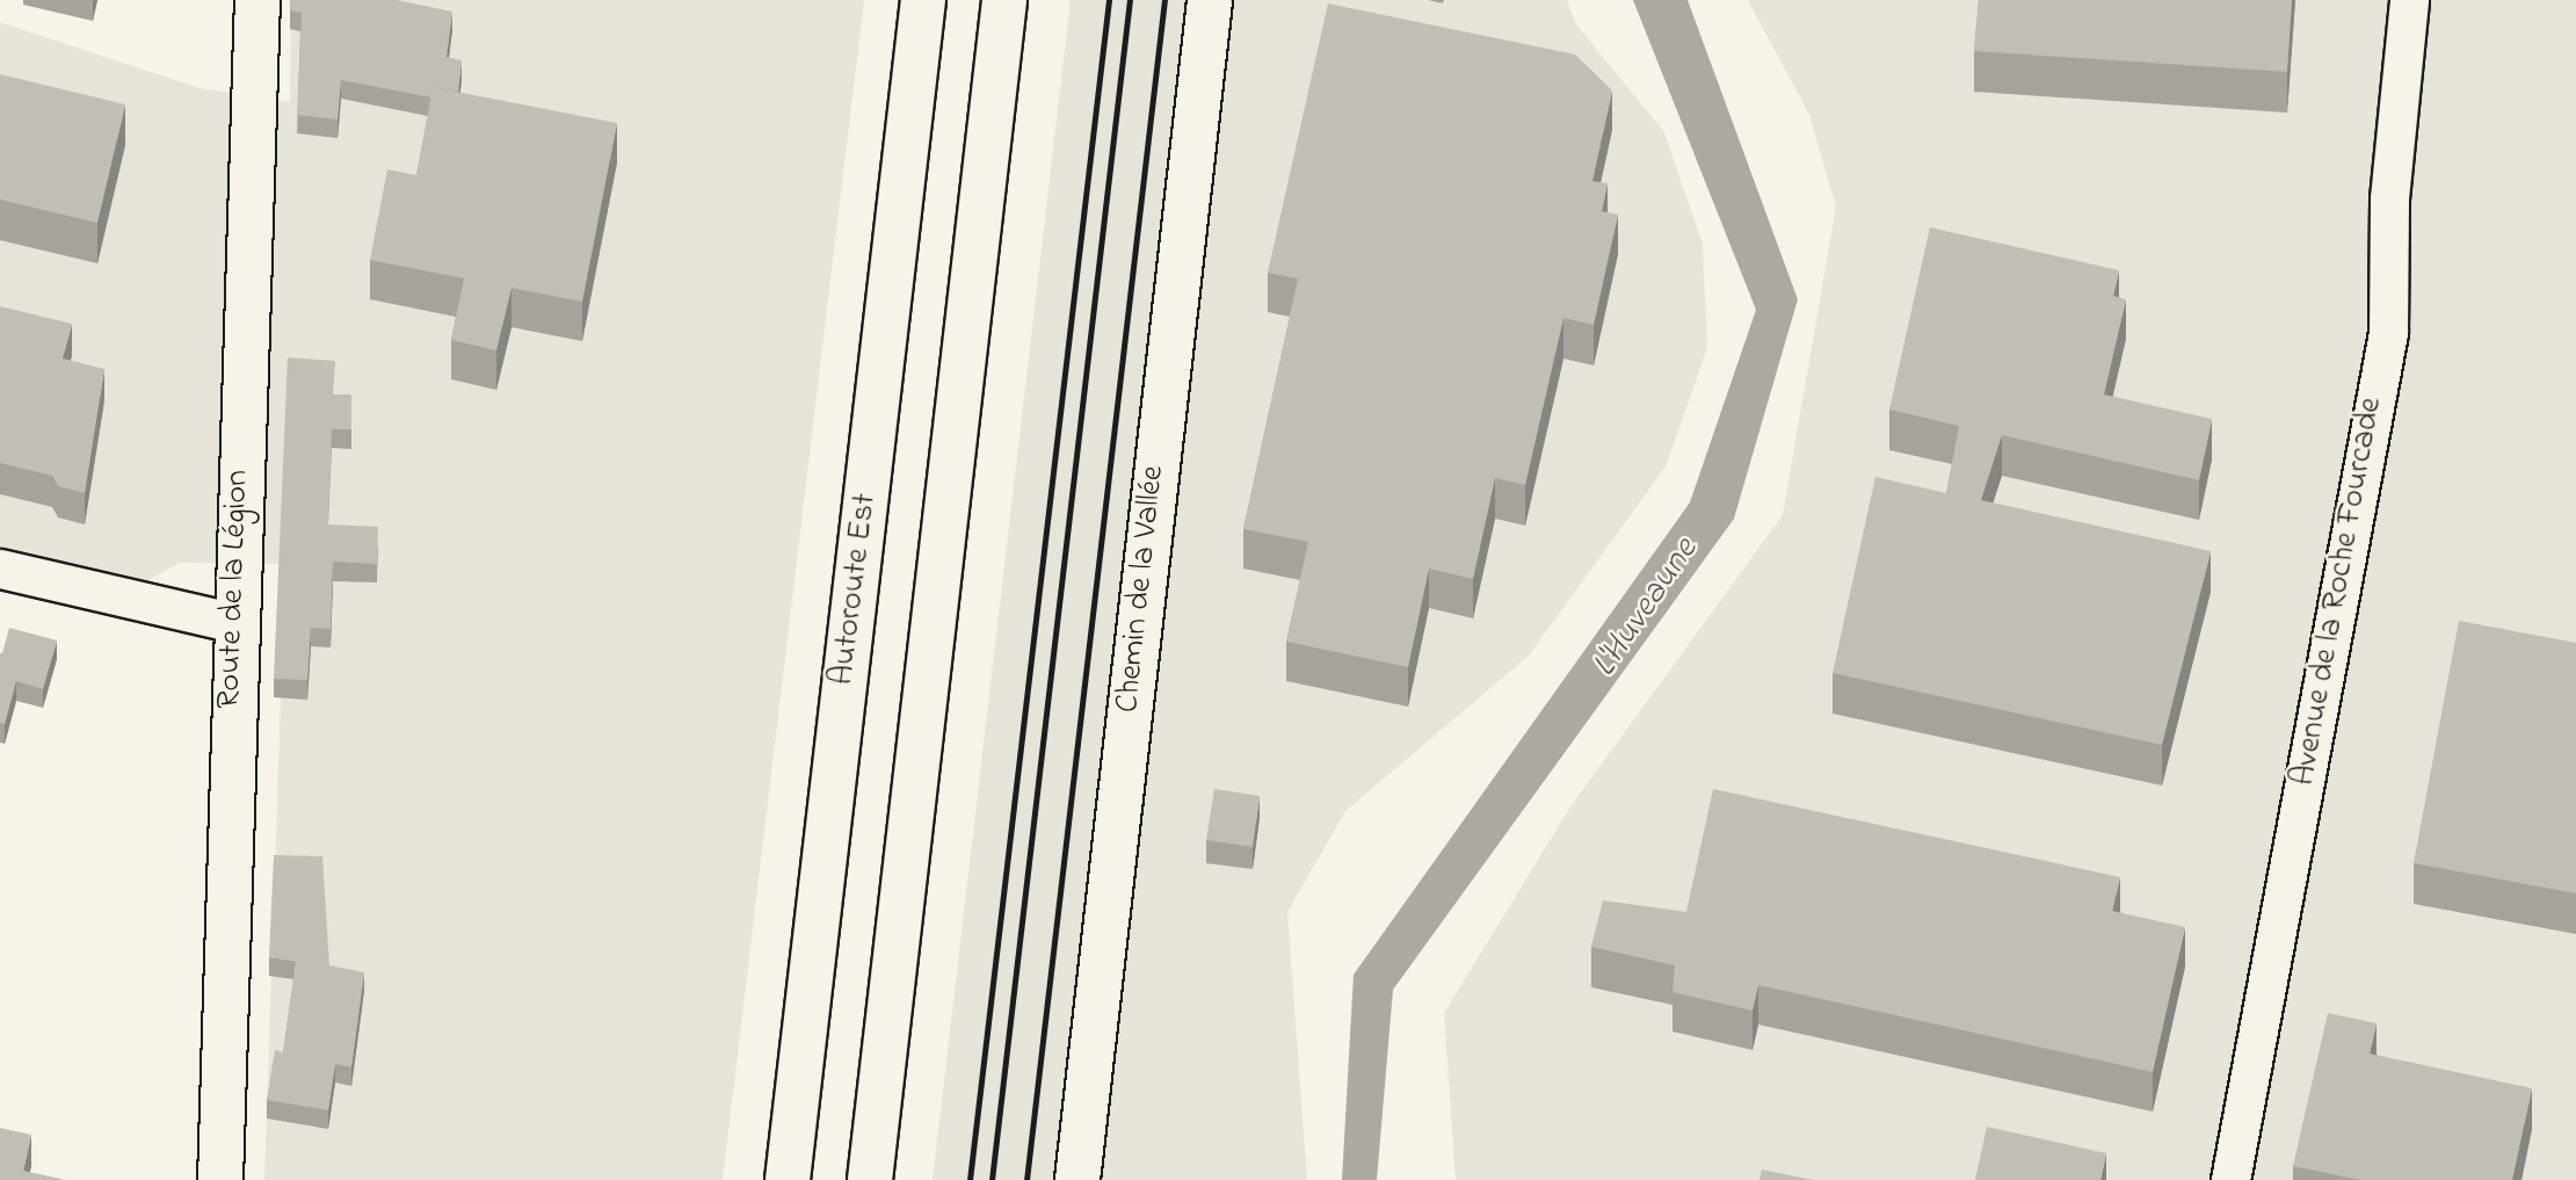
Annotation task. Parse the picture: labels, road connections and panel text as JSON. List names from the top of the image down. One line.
{"streets":{"main road":["Route de la Légion","Autoroute Est","Chemin de la Vallée"],"street":["Avenue de la Roche Fourcade"]},"water":["L'Huveaune"]}
